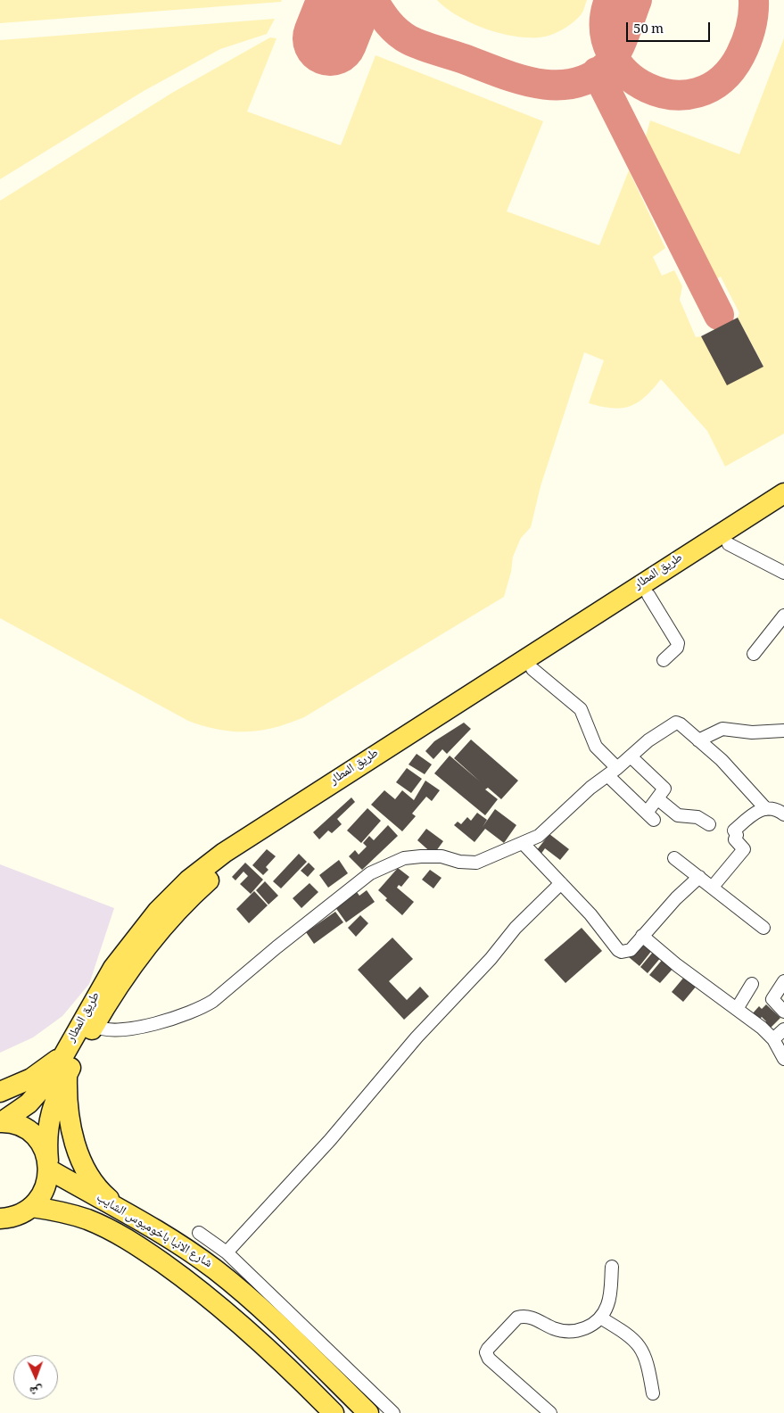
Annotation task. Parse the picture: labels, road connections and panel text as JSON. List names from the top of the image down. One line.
{"streets":{"main road":["طريق المطار","شارع الانبا باخوميوس الشايب"]},"crossings":[["طريق المطار","شارع الانبا باخوميوس الشايب"]],"scale_bar":"50 m","north":"bottom"}
